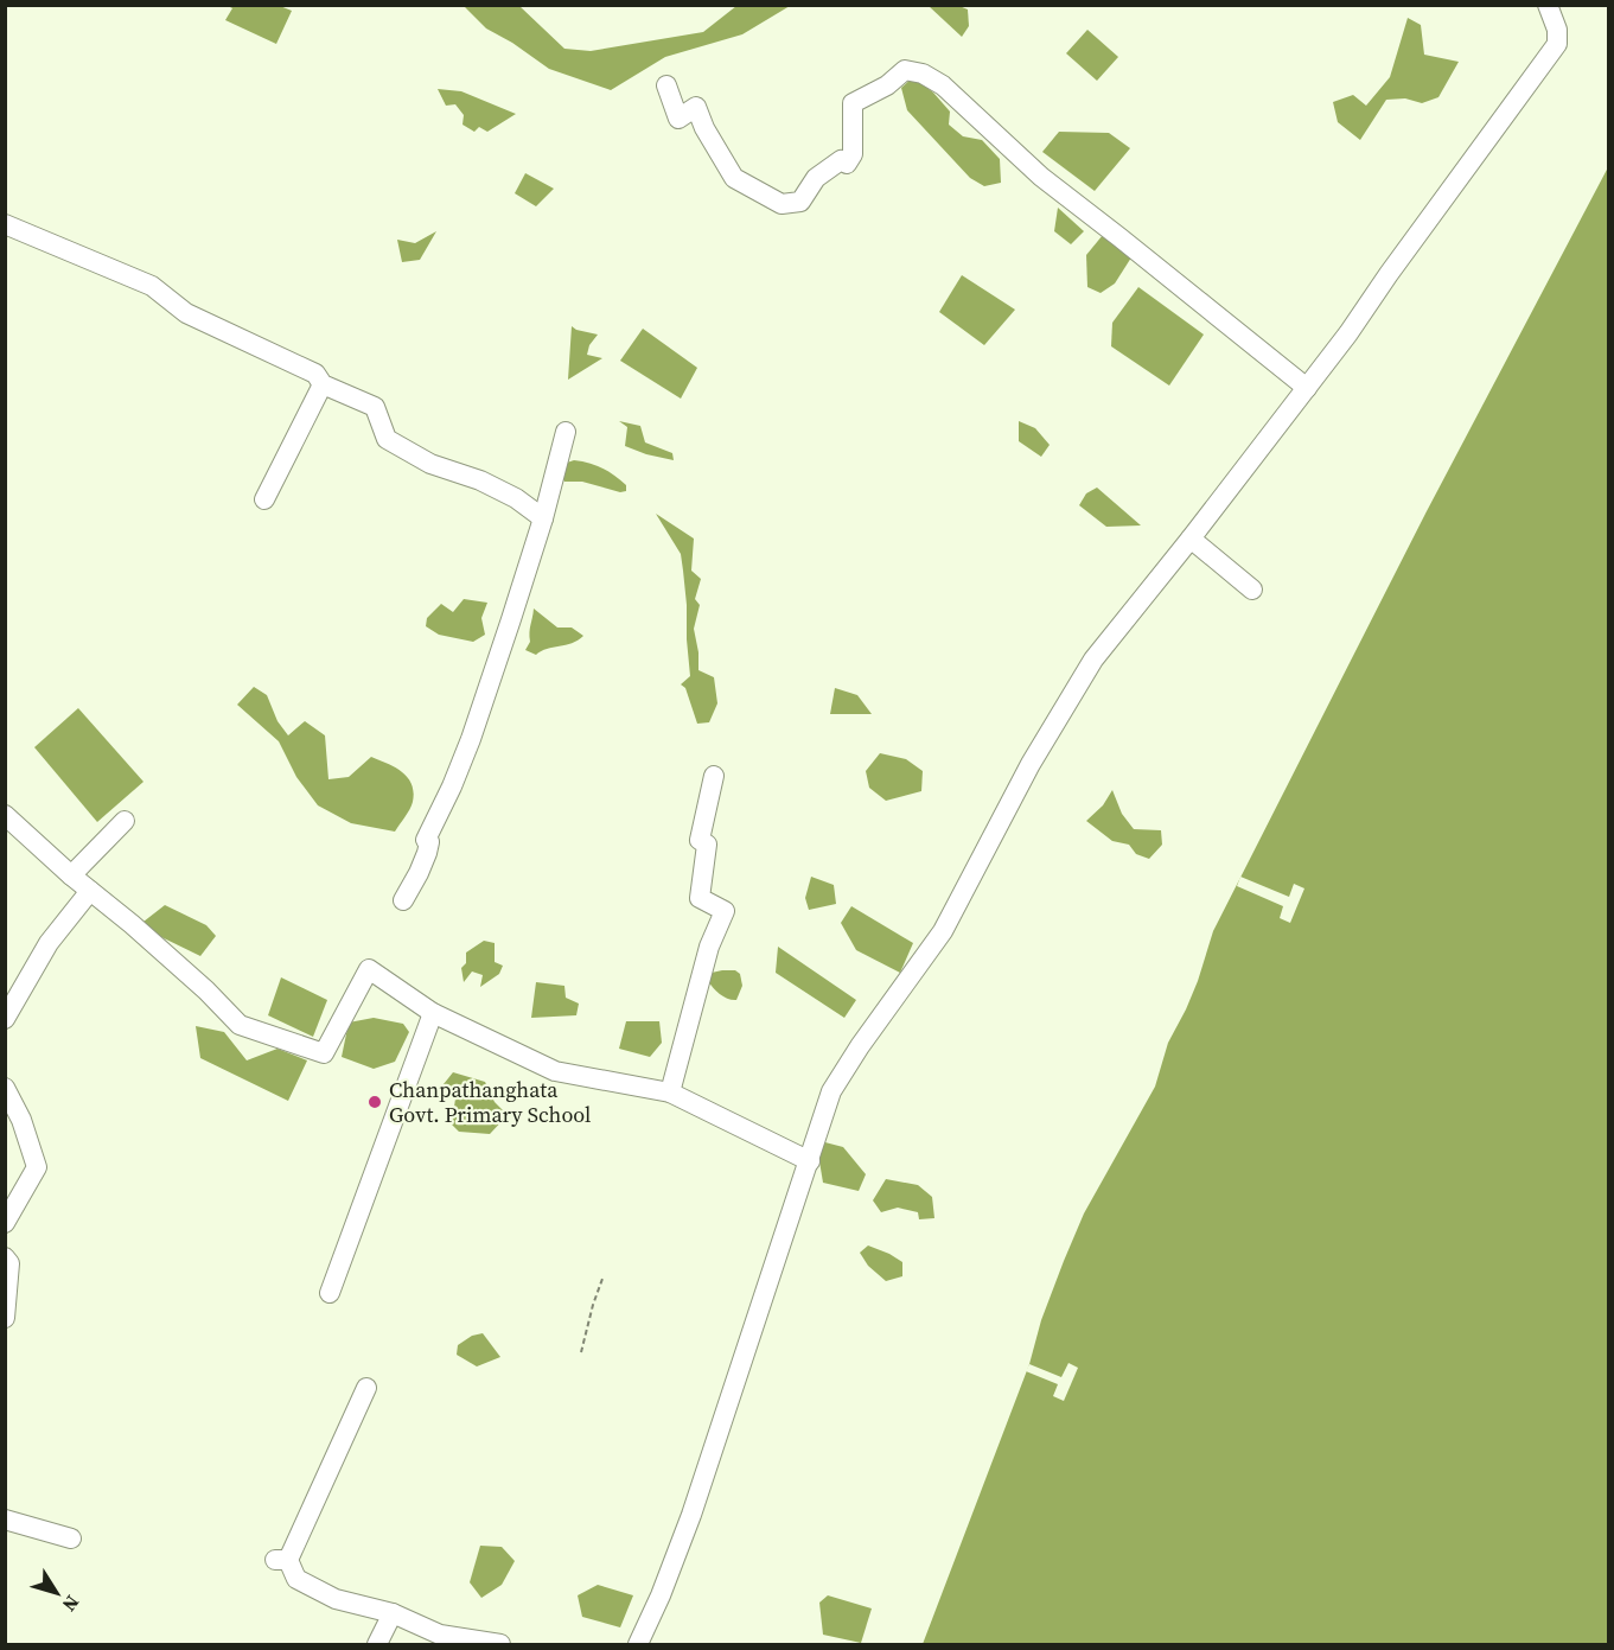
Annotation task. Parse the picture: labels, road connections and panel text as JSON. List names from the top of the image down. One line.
{"places":["Chanpathanghata Govt. Primary School"],"north":"bottom right"}
